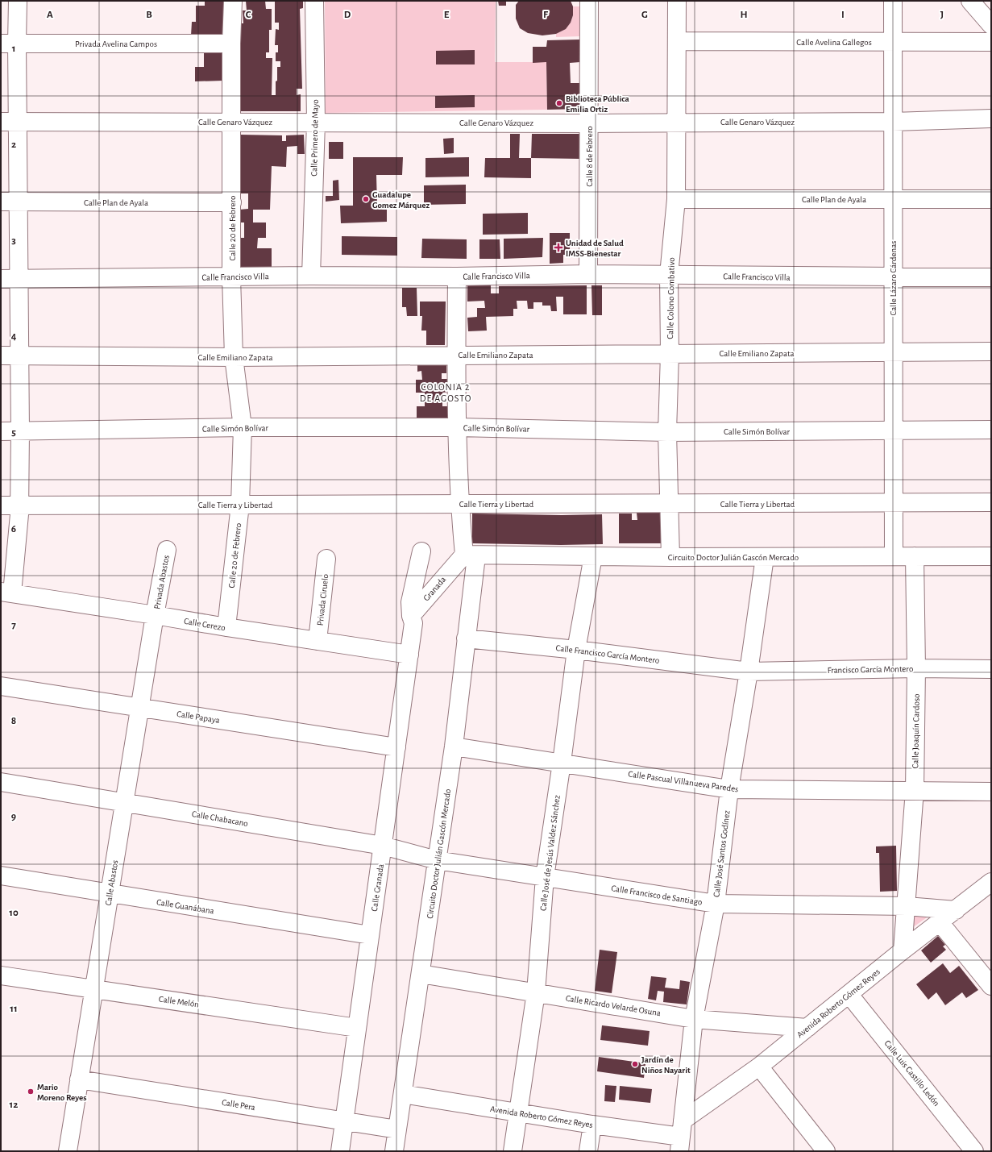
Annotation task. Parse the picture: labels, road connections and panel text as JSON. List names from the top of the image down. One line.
{"streets":{"street":["Calle Avelina Gallegos","Privada Avelina Campos","Calle Genaro Vázquez","Calle Primero de Mayo","Calle 8 de Febrero","Calle Plan de Ayala","Calle 20 de Febrero","Calle Francisco Villa","Calle Lázaro Cárdenas","Calle Colono Combativo","Calle Emiliano Zapata","Calle Simón Bolívar","Calle Tierra y Libertad","Circuito Doctor Julián Gascón Mercado","Privada Abastos","Granada","Privada Ciruelo","Calle Cerezo","Calle Francisco García Montero","Francisco García Montero","Calle Papaya","Calle Joaquín Cardoso","Calle Pascual Villanueva Paredes","Calle Chabacano","Calle José de Jesús Valdez Sánchez","Calle José Santos Godínez","Calle Abastos","Calle Granada","Calle Francisco de Santiago","Calle Guanábana","Calle Melón","Avenida Roberto Gómez Reyes","Calle Ricardo Velarde Osuna","Calle Luis Castillo Ledón","Calle Pera"]},"crossings":[["Calle Avelina Gallegos","Calle Lázaro Cárdenas"],["Calle Avelina Gallegos","Calle Colono Combativo"],["Privada Avelina Campos","Calle 20 de Febrero"],["Calle Genaro Vázquez","Calle Primero de Mayo"],["Calle Genaro Vázquez","Calle 8 de Febrero"],["Calle Genaro Vázquez","Calle 20 de Febrero"],["Calle Genaro Vázquez","Calle Lázaro Cárdenas"],["Calle Genaro Vázquez","Calle Colono Combativo"],["Calle Primero de Mayo","Calle Francisco Villa"],["Calle 8 de Febrero","Calle Francisco Villa"],["Calle Plan de Ayala","Calle 20 de Febrero"],["Calle Plan de Ayala","Calle Lázaro Cárdenas"],["Calle Plan de Ayala","Calle Colono Combativo"],["Calle 20 de Febrero","Calle Francisco Villa"],["Calle 20 de Febrero","Calle Emiliano Zapata"],["Calle 20 de Febrero","Calle Simón Bolívar"],["Calle 20 de Febrero","Calle Tierra y Libertad"],["Calle 20 de Febrero","Calle Cerezo"],["Calle Francisco Villa","Calle Lázaro Cárdenas"],["Calle Francisco Villa","Calle Colono Combativo"],["Calle Lázaro Cárdenas","Calle Emiliano Zapata"],["Calle Lázaro Cárdenas","Calle Simón Bolívar"],["Calle Lázaro Cárdenas","Calle Tierra y Libertad"],["Calle Lázaro Cárdenas","Circuito Doctor Julián Gascón Mercado"],["Calle Colono Combativo","Calle Emiliano Zapata"],["Calle Colono Combativo","Calle Simón Bolívar"],["Calle Colono Combativo","Calle Tierra y Libertad"],["Calle Colono Combativo","Circuito Doctor Julián Gascón Mercado"],["Circuito Doctor Julián Gascón Mercado","Granada"],["Circuito Doctor Julián Gascón Mercado","Calle Francisco García Montero"],["Circuito Doctor Julián Gascón Mercado","Calle Joaquín Cardoso"],["Circuito Doctor Julián Gascón Mercado","Calle Pascual Villanueva Paredes"],["Circuito Doctor Julián Gascón Mercado","Calle Chabacano"],["Circuito Doctor Julián Gascón Mercado","Calle José de Jesús Valdez Sánchez"],["Circuito Doctor Julián Gascón Mercado","Calle José Santos Godínez"],["Circuito Doctor Julián Gascón Mercado","Calle Francisco de Santiago"],["Circuito Doctor Julián Gascón Mercado","Avenida Roberto Gómez Reyes"],["Circuito Doctor Julián Gascón Mercado","Calle Ricardo Velarde Osuna"],["Circuito Doctor Julián Gascón Mercado","Calle Pera"],["Privada Abastos","Calle Cerezo"],["Privada Abastos","Calle Abastos"],["Granada","Calle Granada"],["Privada Ciruelo","Calle Cerezo"],["Calle Cerezo","Calle Abastos"],["Calle Cerezo","Calle Granada"],["Calle Francisco García Montero","Francisco García Montero"],["Calle Francisco García Montero","Calle José de Jesús Valdez Sánchez"],["Calle Francisco García Montero","Calle José Santos Godínez"],["Francisco García Montero","Calle Joaquín Cardoso"],["Francisco García Montero","Calle José Santos Godínez"],["Calle Papaya","Calle Abastos"],["Calle Papaya","Calle Granada"],["Calle Joaquín Cardoso","Calle Pascual Villanueva Paredes"],["Calle Joaquín Cardoso","Calle Francisco de Santiago"],["Calle Joaquín Cardoso","Avenida Roberto Gómez Reyes"],["Calle Pascual Villanueva Paredes","Calle José de Jesús Valdez Sánchez"],["Calle Pascual Villanueva Paredes","Calle José Santos Godínez"],["Calle Chabacano","Calle Abastos"],["Calle Chabacano","Calle Granada"],["Calle Chabacano","Calle Francisco de Santiago"],["Calle José de Jesús Valdez Sánchez","Calle Francisco de Santiago"],["Calle José de Jesús Valdez Sánchez","Avenida Roberto Gómez Reyes"],["Calle José de Jesús Valdez Sánchez","Calle Ricardo Velarde Osuna"],["Calle José Santos Godínez","Calle Francisco de Santiago"],["Calle José Santos Godínez","Avenida Roberto Gómez Reyes"],["Calle José Santos Godínez","Calle Ricardo Velarde Osuna"],["Calle Abastos","Calle Guanábana"],["Calle Abastos","Calle Melón"],["Calle Abastos","Calle Pera"],["Calle Granada","Calle Guanábana"],["Calle Granada","Calle Melón"],["Calle Granada","Calle Pera"],["Calle Francisco de Santiago","Avenida Roberto Gómez Reyes"],["Avenida Roberto Gómez Reyes","Calle Ricardo Velarde Osuna"],["Avenida Roberto Gómez Reyes","Calle Luis Castillo Ledón"]],"districts":["COLONIA 2 DE AGOSTO"],"places":{"other":["Biblioteca Pública Emilia Ortiz","Guadalupe Gomez Márquez","Jardín de Niños Nayarit","Mario Moreno Reyes"],"health":["Unidad de Salud IMSS-Bienestar"]},"grid":{"columns":["A","B","C","D","E","F","G","H","I","J"],"rows":["1","2","3","4","5","6","7","8","9","10","11","12"]}}
